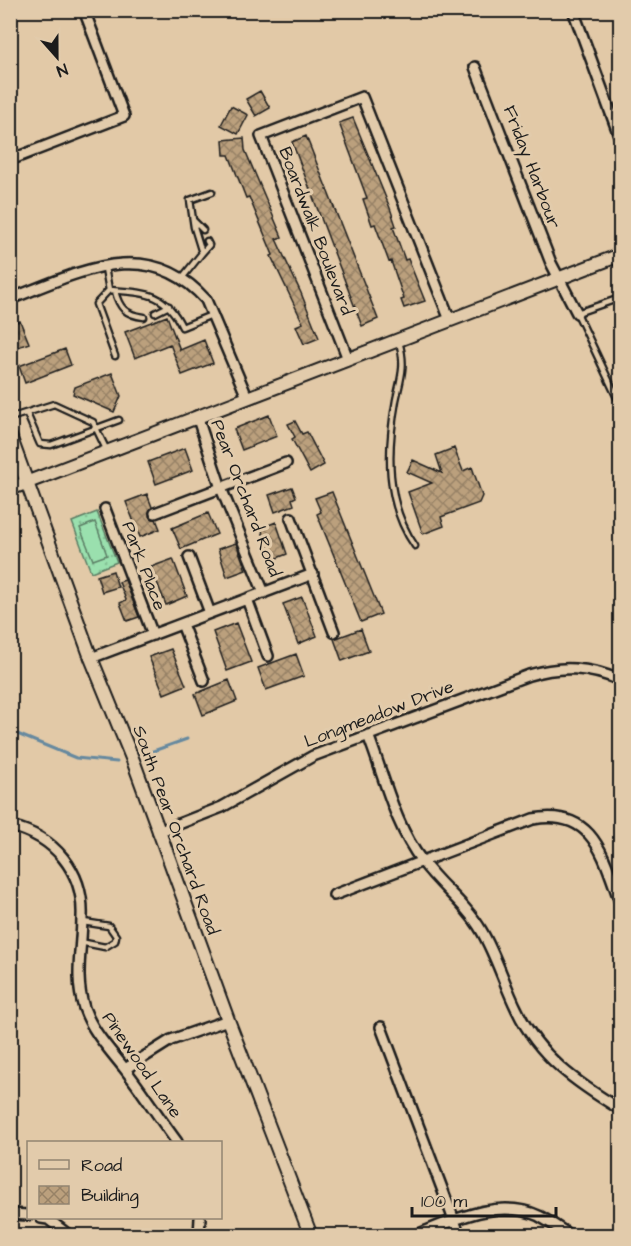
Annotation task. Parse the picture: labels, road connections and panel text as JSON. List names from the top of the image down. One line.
{"streets":{"street":["Friday Harbour","Boardwalk Boulevard","Pear Orchard Road","Park Place","Longmeadow Drive","South Pear Orchard Road","Pinewood Lane"]},"crossings":[["Pear Orchard Road","Park Place"],["Park Place","South Pear Orchard Road"],["Longmeadow Drive","South Pear Orchard Road"]],"legend":["Road","Building"],"scale_bar":"100 m","north":"bottom"}
